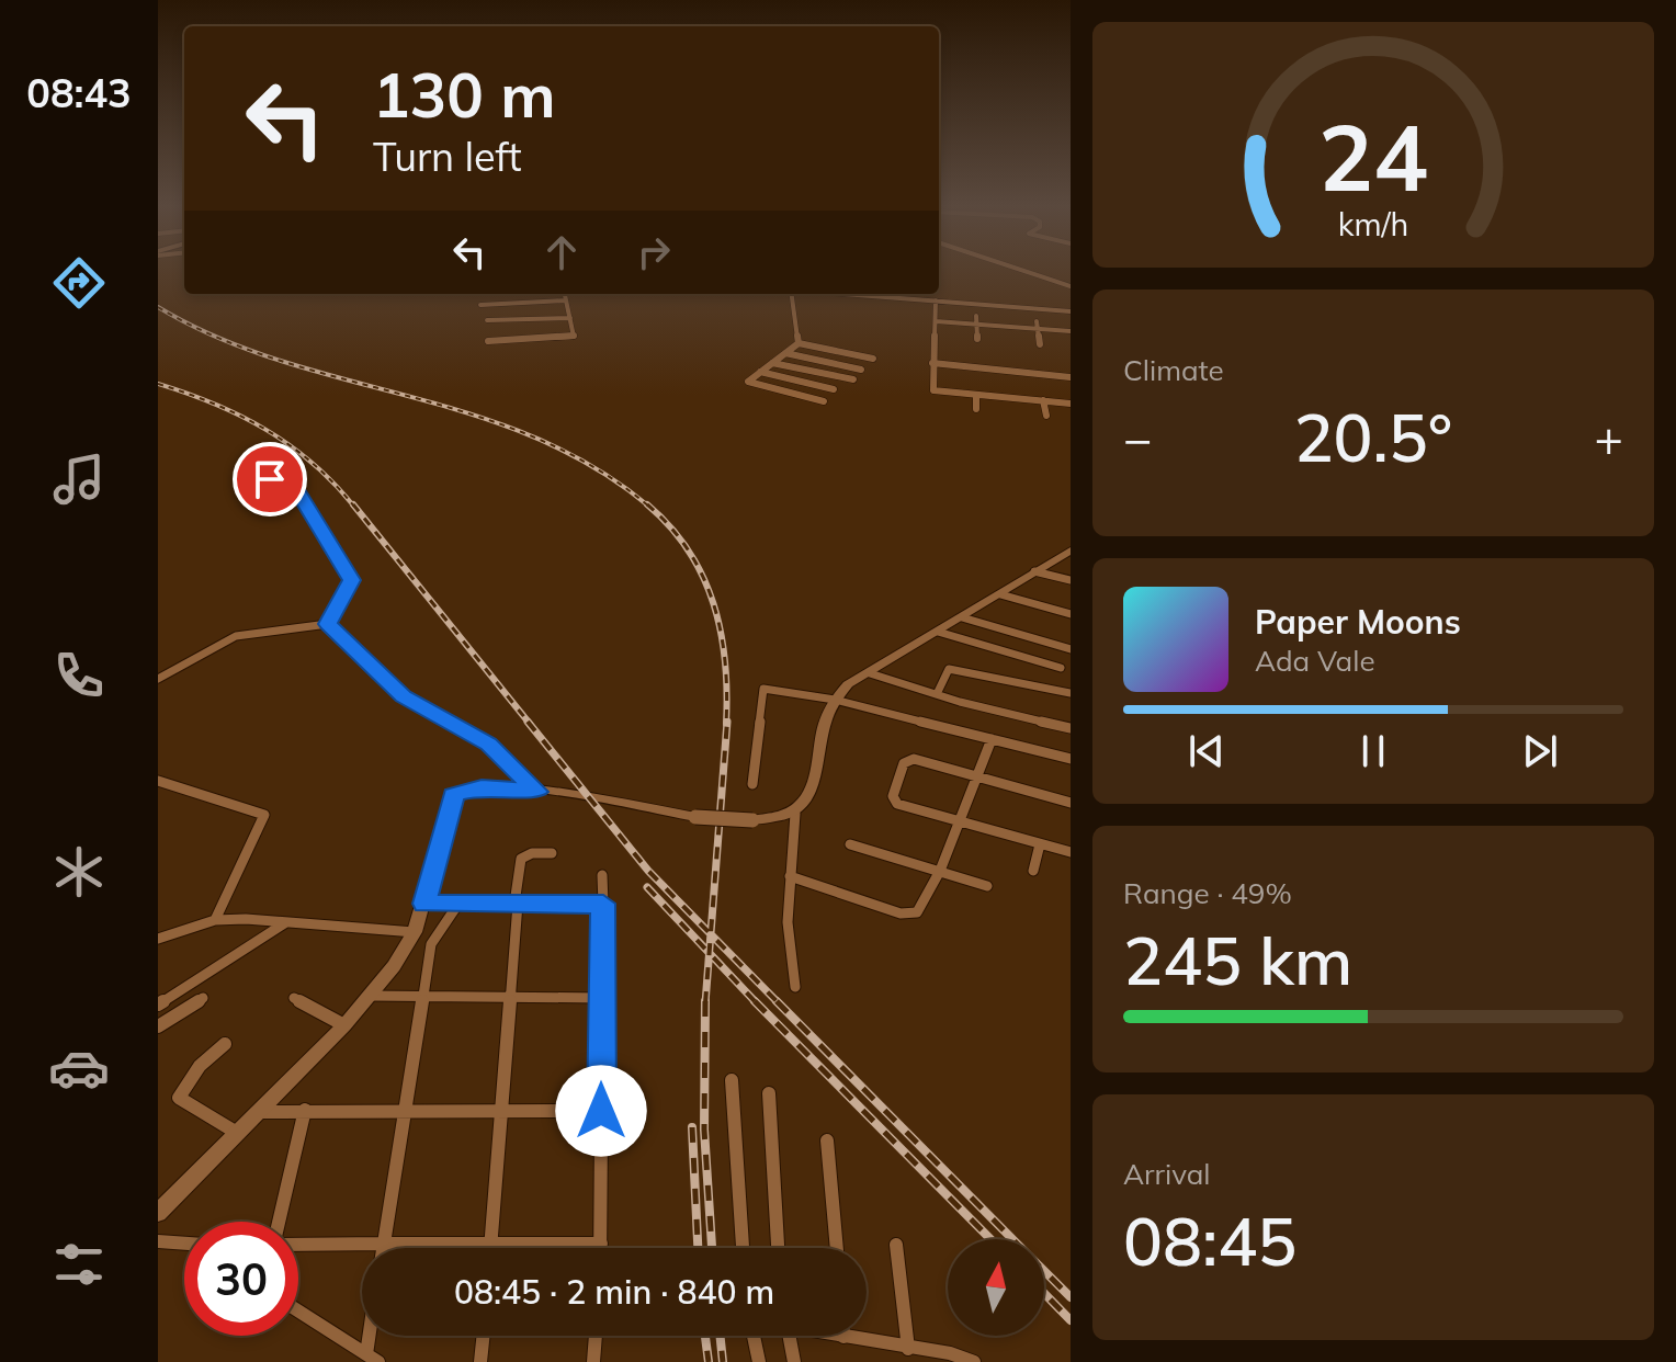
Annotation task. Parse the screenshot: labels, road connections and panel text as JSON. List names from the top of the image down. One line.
{"north":"top","page":{"tabs":"08:43","turn":["130 m","Turn left"],"tile":["Climate",["Range · 49%","245 km"],["Arrival","08:45"]],"heat":["−","20.5°","+"],"song":["Paper Moons","Ada Vale"],"limit":"30","trip":"08:45 · 2 min · 840 m","gauge":["24","km/h"]}}
